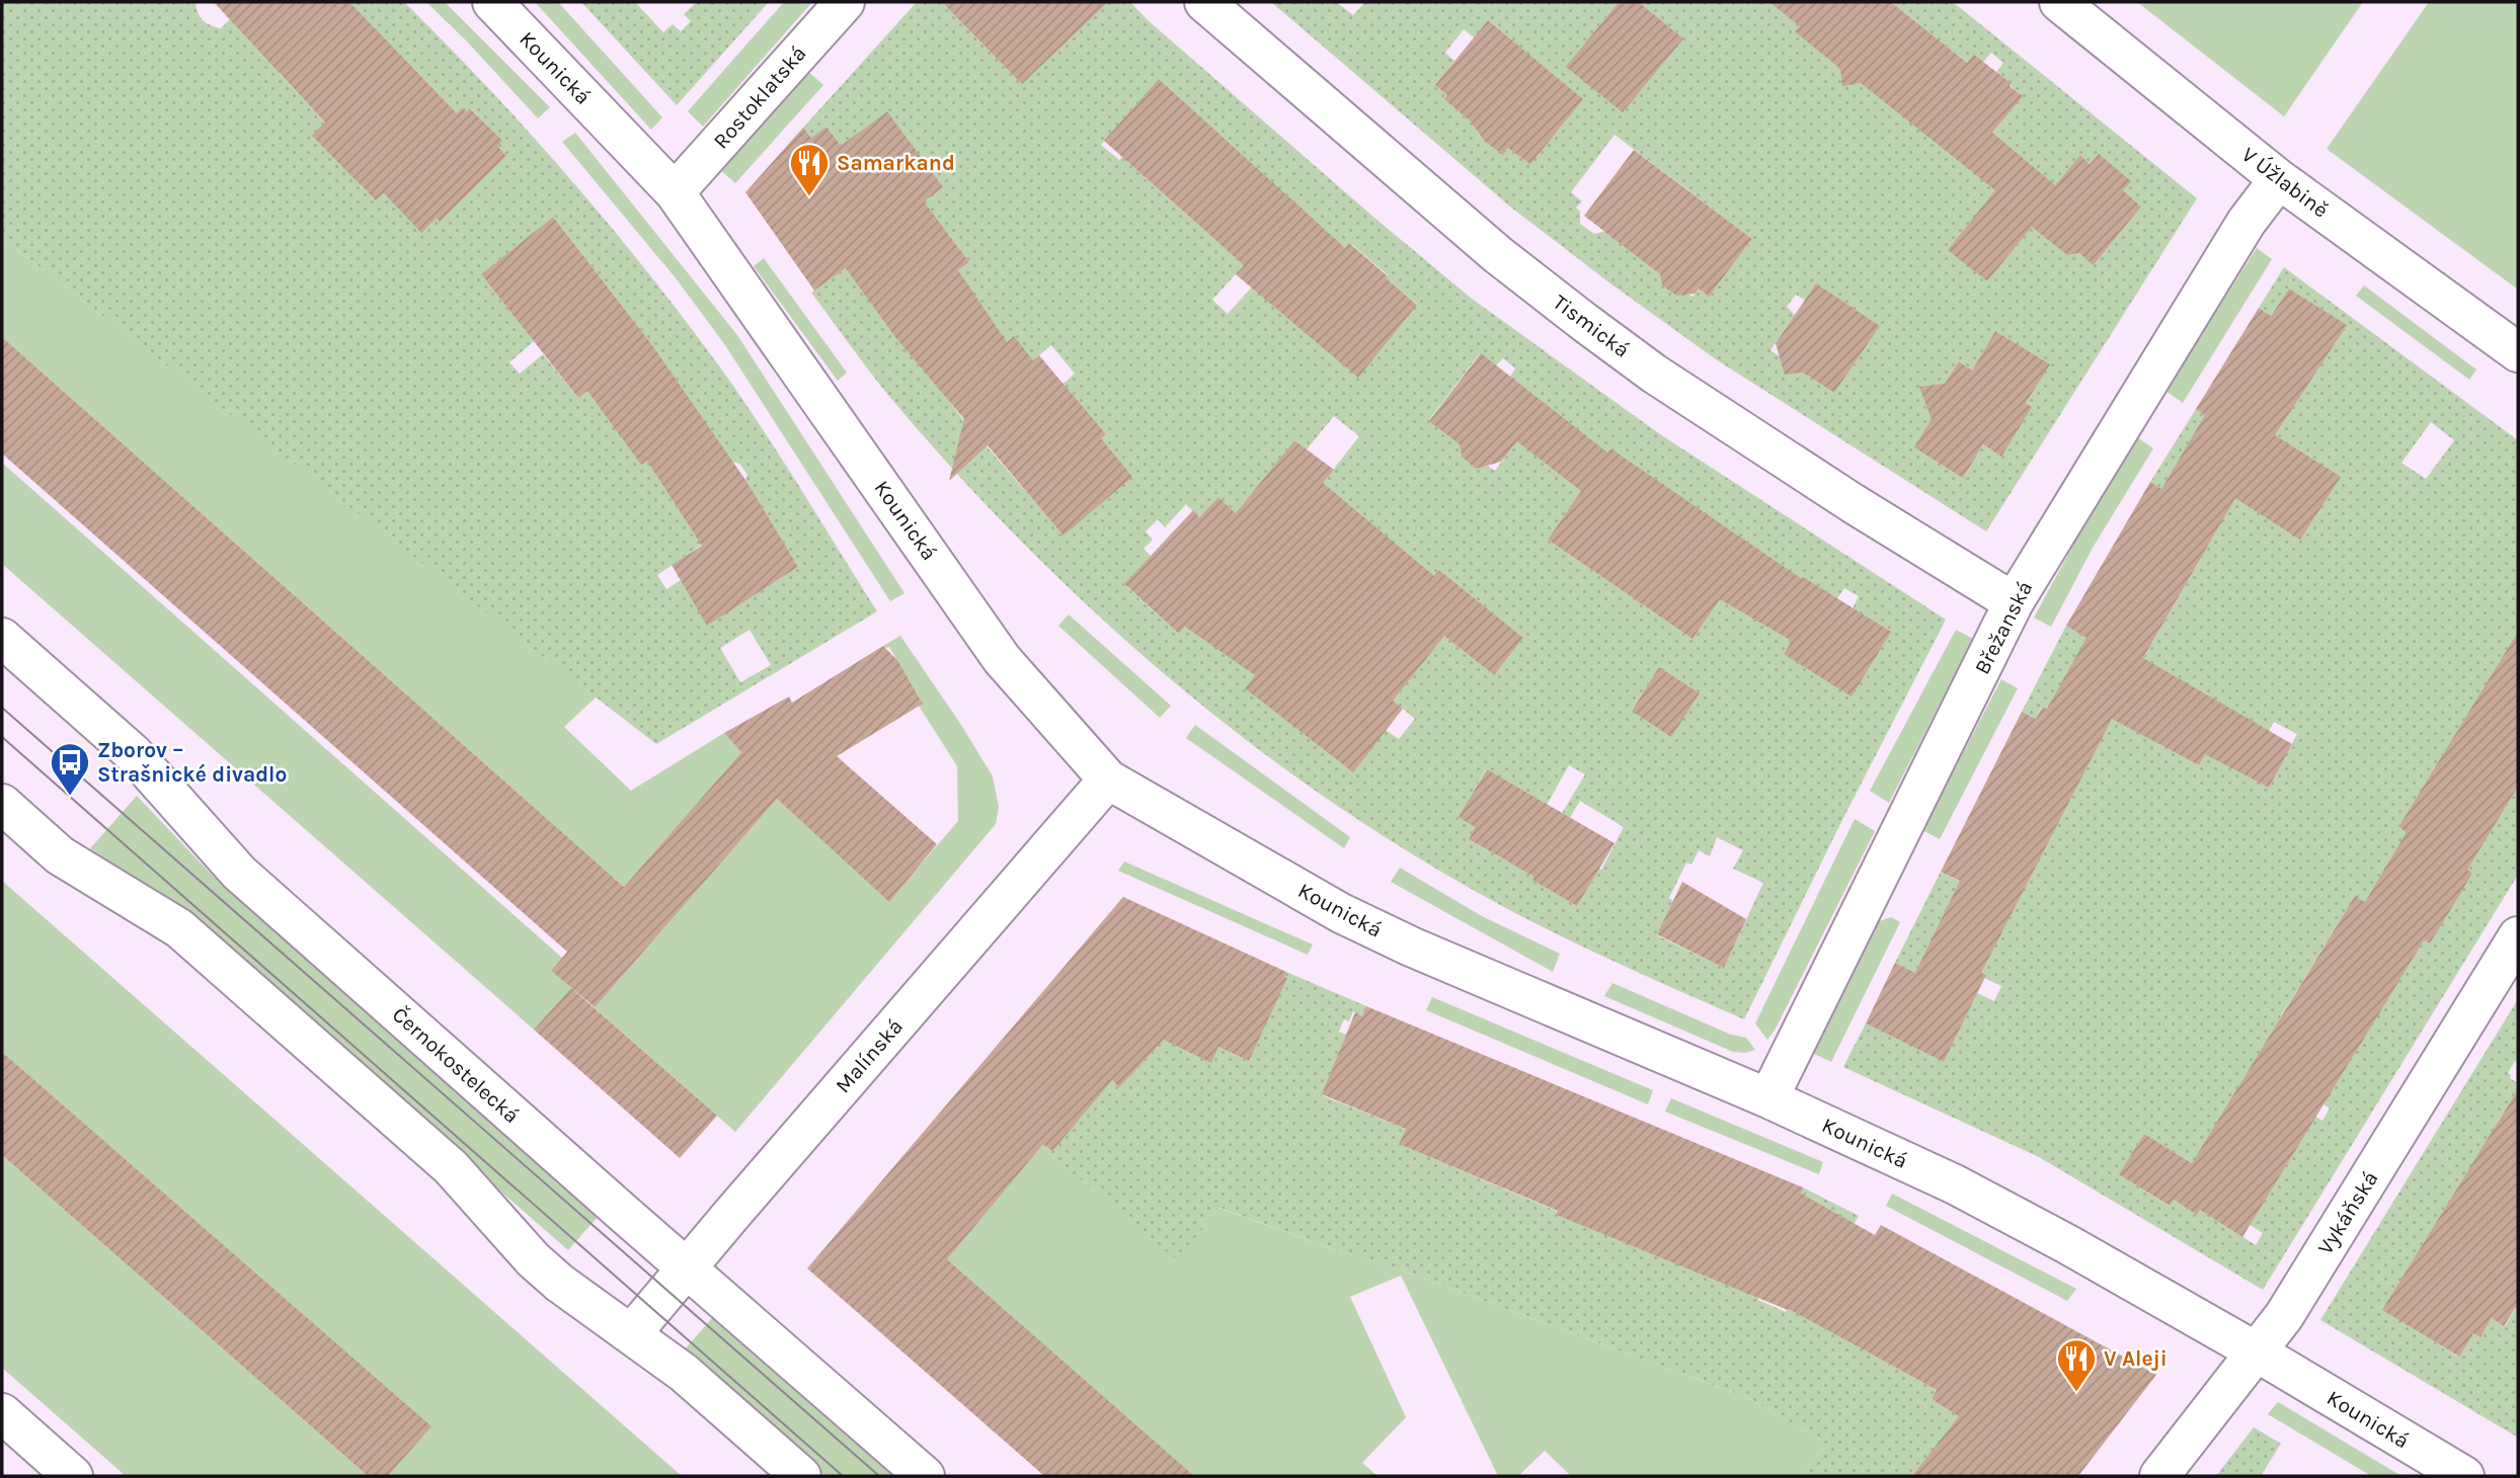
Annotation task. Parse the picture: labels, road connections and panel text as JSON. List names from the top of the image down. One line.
{"streets":{"street":["Kounická","Rostoklatská","V Úžlabině","Tismická","Břežanská","Malínská","Černokostelecká","Vykáňská"]},"crossings":[["Kounická","Rostoklatská"],["Kounická","Břežanská"],["Kounická","Malínská"],["Kounická","Vykáňská"],["V Úžlabině","Břežanská"],["Tismická","Břežanská"],["Malínská","Černokostelecká"]],"places":{"restaurant":["Samarkand","V Aleji"],"bus stop":["Zborov – Strašnické divadlo"]}}
